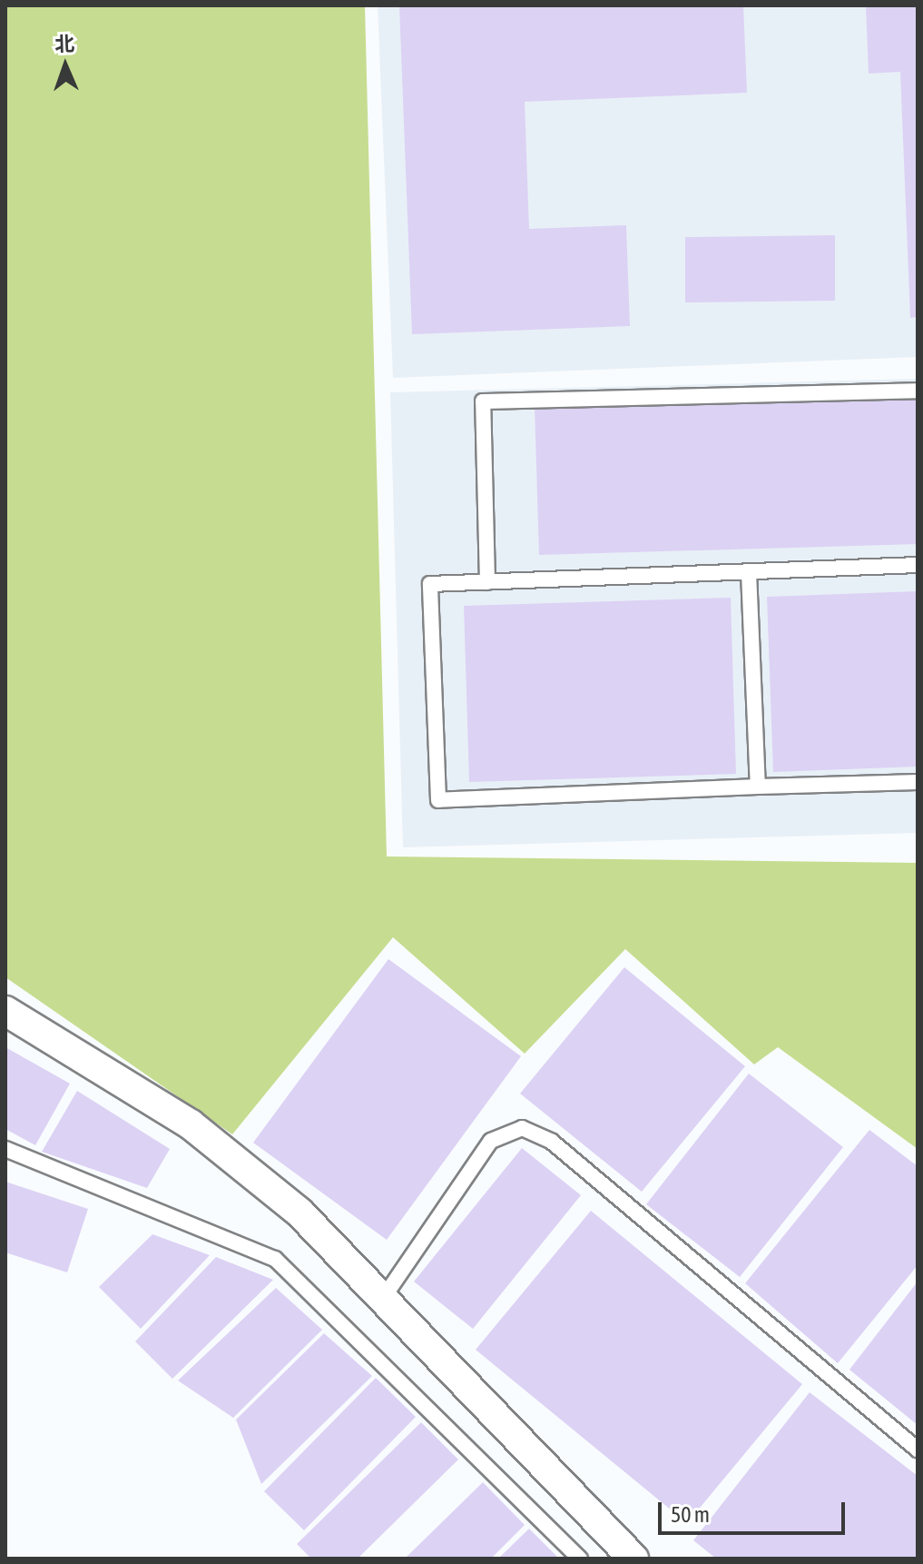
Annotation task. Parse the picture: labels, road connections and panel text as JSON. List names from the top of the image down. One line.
{"scale_bar":"50 m","north":"top"}
